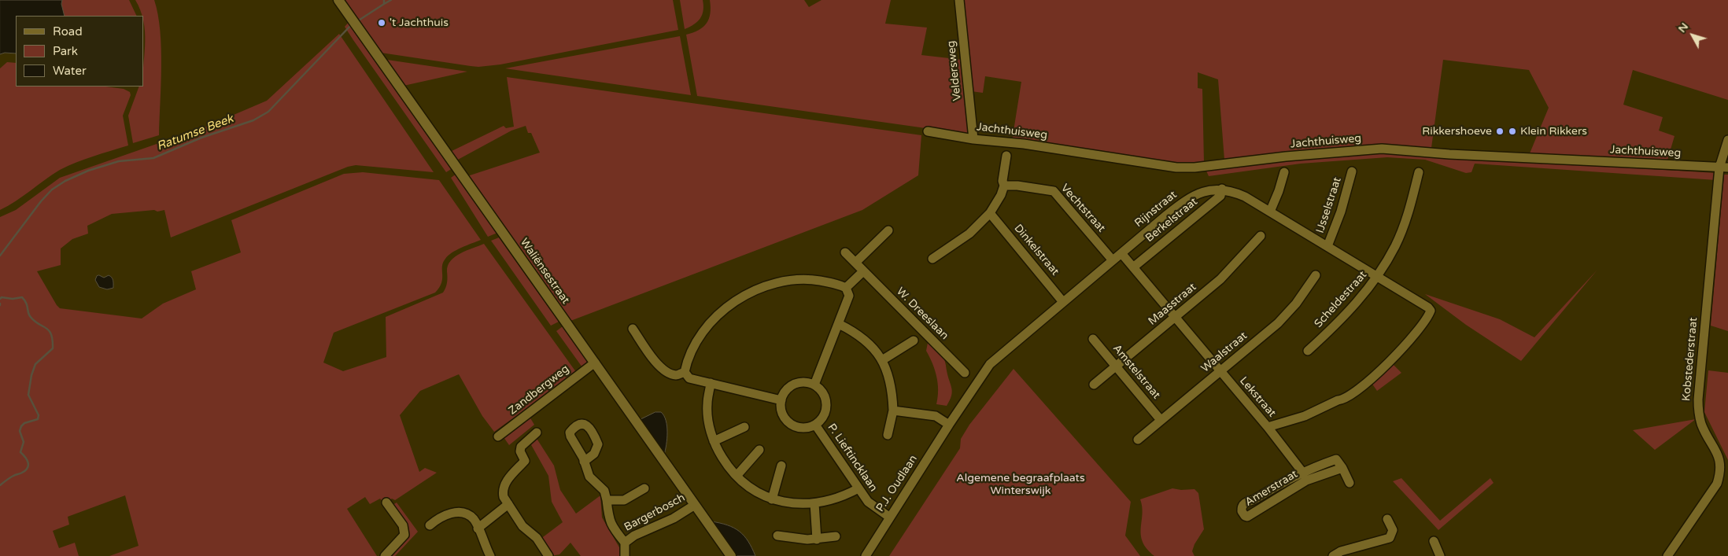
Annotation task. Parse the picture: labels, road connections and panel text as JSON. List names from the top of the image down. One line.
{"streets":{"street":["Veldersweg","Jachthuisweg","IJsselstraat","Vechtstraat","Rijnstraat","Berkelstraat","Dinkelstraat","Waliënsestraat","Scheldestraat","Maasstraat","W. Dreeslaan","Waalstraat","Kobstederstraat","Amstelstraat","Zandbergweg","Lekstraat","P. Lieftincklaan","P.J. Oudlaan","Amerstraat","Bargerbosch"]},"crossings":[["Veldersweg","Jachthuisweg"],["Jachthuisweg","Kobstederstraat"],["IJsselstraat","Rijnstraat"],["Vechtstraat","Rijnstraat"],["Rijnstraat","Berkelstraat"],["Rijnstraat","Dinkelstraat"],["Rijnstraat","Scheldestraat"],["Rijnstraat","Lekstraat"],["Rijnstraat","P.J. Oudlaan"],["Berkelstraat","Lekstraat"],["Waliënsestraat","Zandbergweg"],["Waliënsestraat","Bargerbosch"],["Maasstraat","Amstelstraat"],["Maasstraat","Lekstraat"],["Waalstraat","Amstelstraat"],["Waalstraat","Lekstraat"],["Lekstraat","Amerstraat"],["P. Lieftincklaan","P.J. Oudlaan"]],"water":["Ratumse Beek"],"parks":["Algemene begraafplaats Winterswijk"],"places":["'t Jachthuis","Rikkershoeve","Klein Rikkers"],"legend":["Road","Park","Water"],"north":"top left"}
